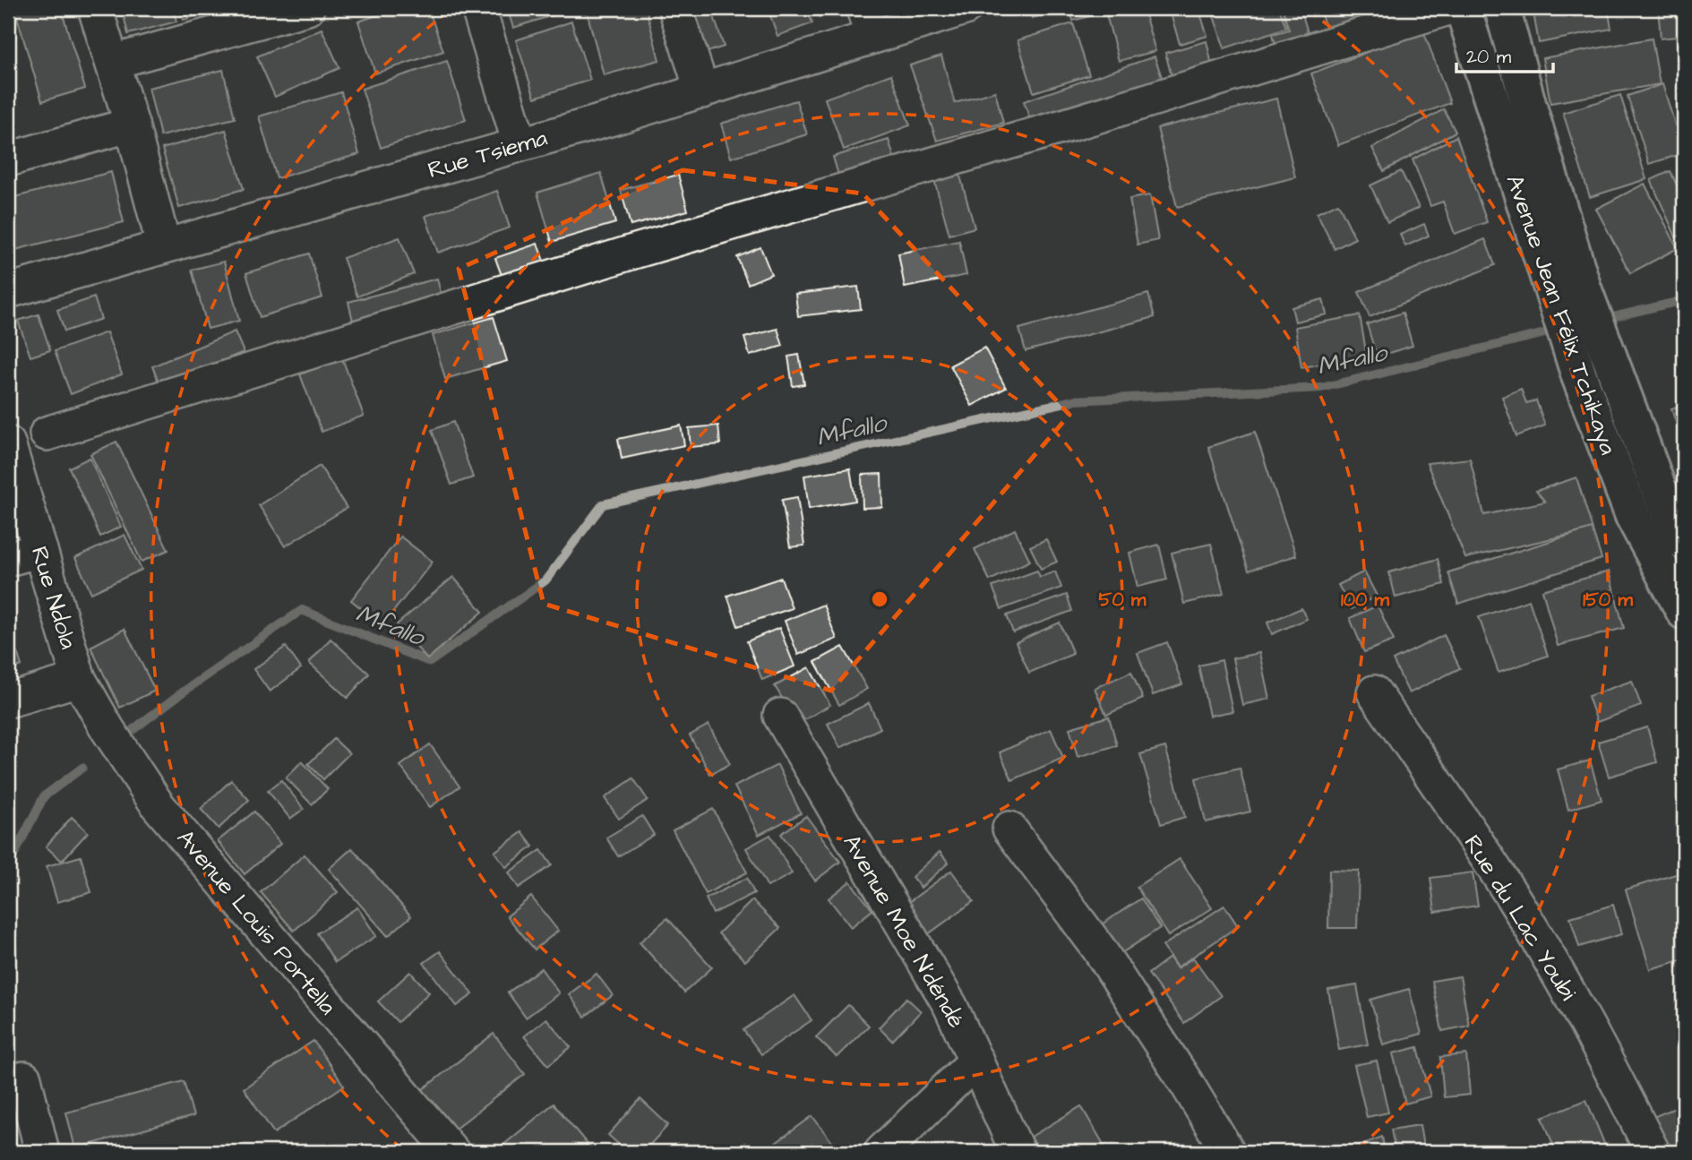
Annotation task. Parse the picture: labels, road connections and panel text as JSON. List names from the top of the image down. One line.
{"streets":{"street":["Rue Tsiema","Avenue Jean Félix Tchikaya","Rue Ndola","Rue du Lac Youbi","Avenue Louis Portella","Avenue Moe N'déndé"]},"crossings":[["Rue Ndola","Avenue Louis Portella"]],"water":["Mfallo"],"scale_bar":"20 m","rings":["50 m","100 m","150 m"]}
